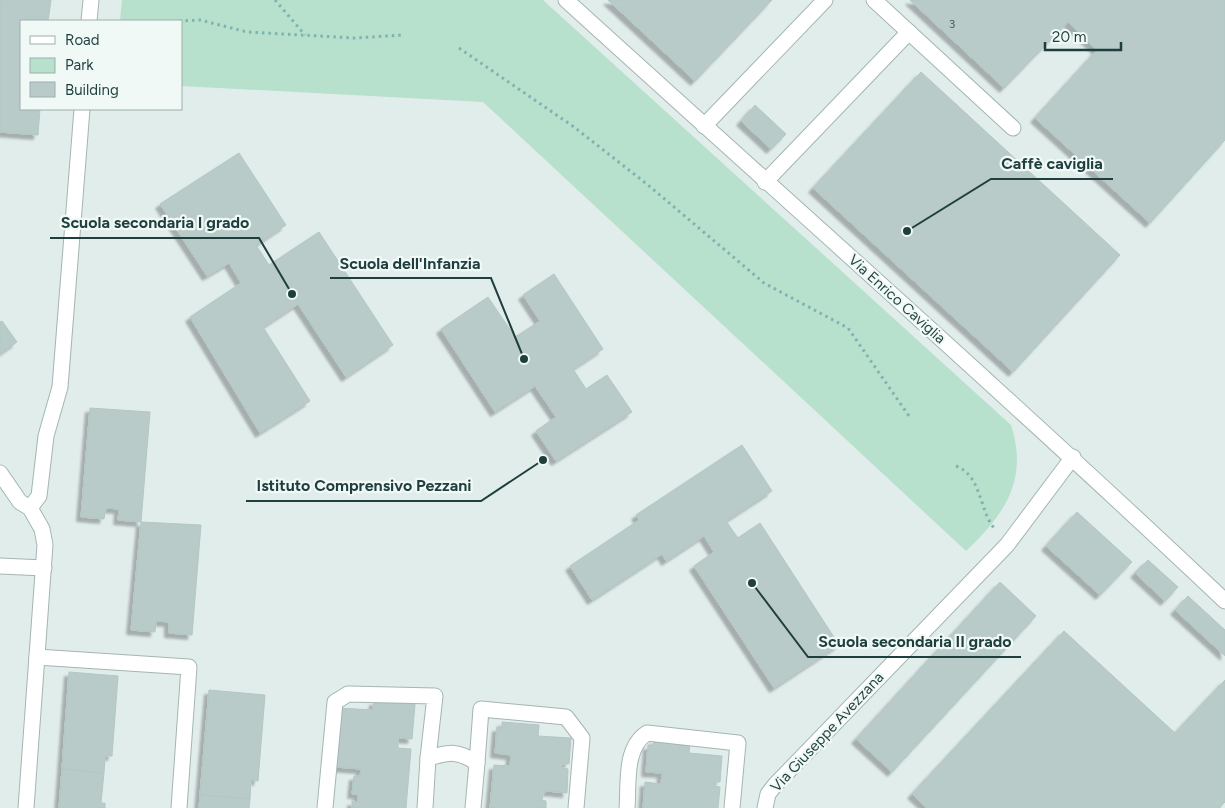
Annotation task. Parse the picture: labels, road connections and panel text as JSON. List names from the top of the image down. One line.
{"streets":{"street":["Via Enrico Caviglia","Via Giuseppe Avezzana"]},"crossings":[["Via Enrico Caviglia","Via Giuseppe Avezzana"]],"places":["Caffè caviglia","Scuola secondaria I grado","Scuola dell'Infanzia","Istituto Comprensivo Pezzani","Scuola secondaria II grado"],"house_numbers":["3"],"legend":["Road","Park","Building"],"scale_bar":"20 m"}
